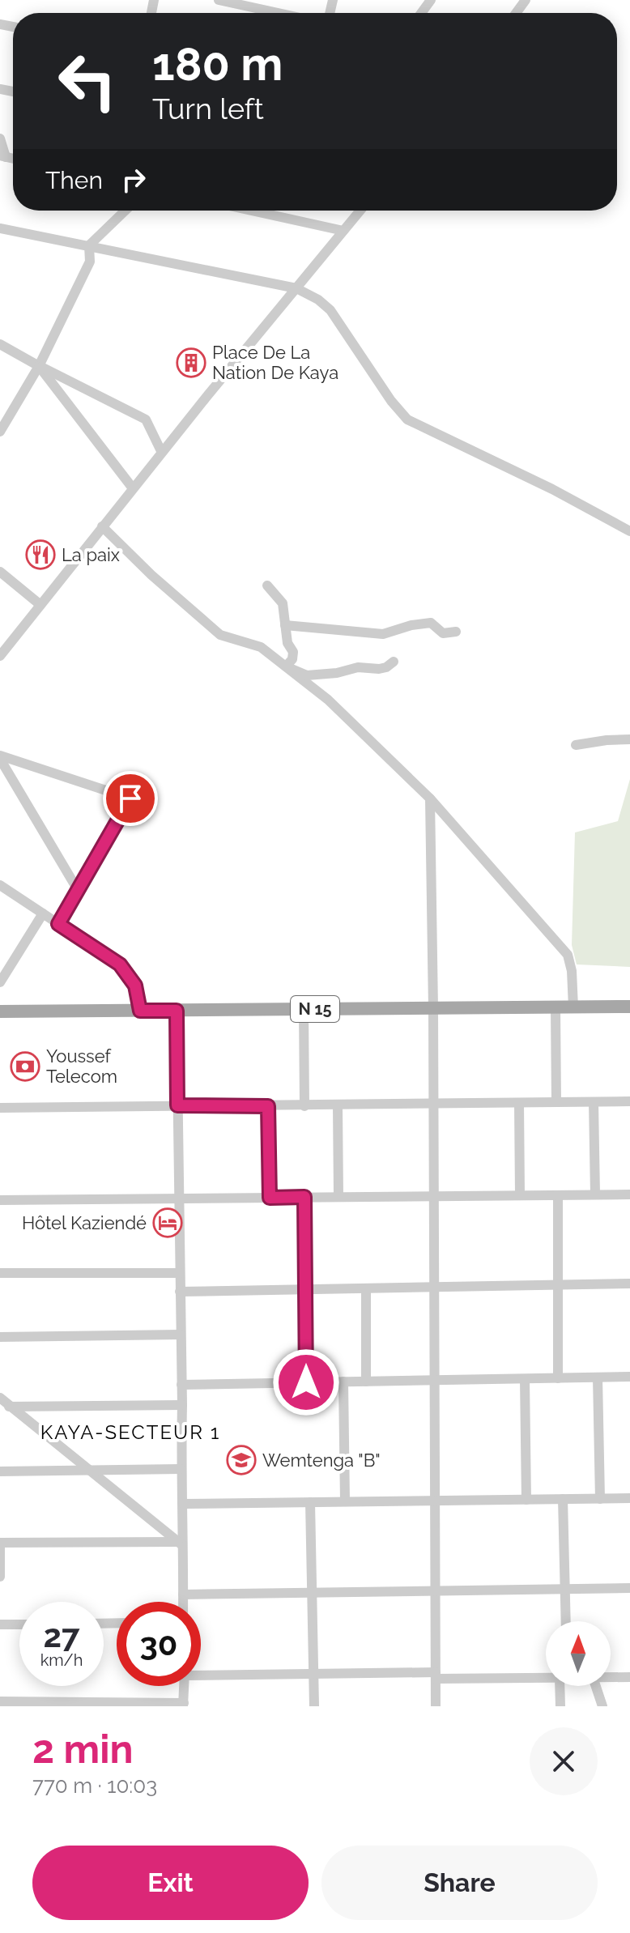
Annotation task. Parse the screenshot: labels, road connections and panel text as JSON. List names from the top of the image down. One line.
{"streets":{"main road":["N 15"]},"districts":["KAYA-SECTEUR 1"],"places":{"building":["Place De La Nation De Kaya"],"restaurant":["La paix"],"bank":["Youssef Telecom"],"hotel":["Hôtel Kaziendé"],"school or university":["Wemtenga \"B\""]},"north":"top","page":{"turn":["180 m","Turn left"],"then":"Then","speed":"27 km/h","limit":"30","heading":["2 min","770 m · 10:03"],"buttons":["Exit","Share"]}}
